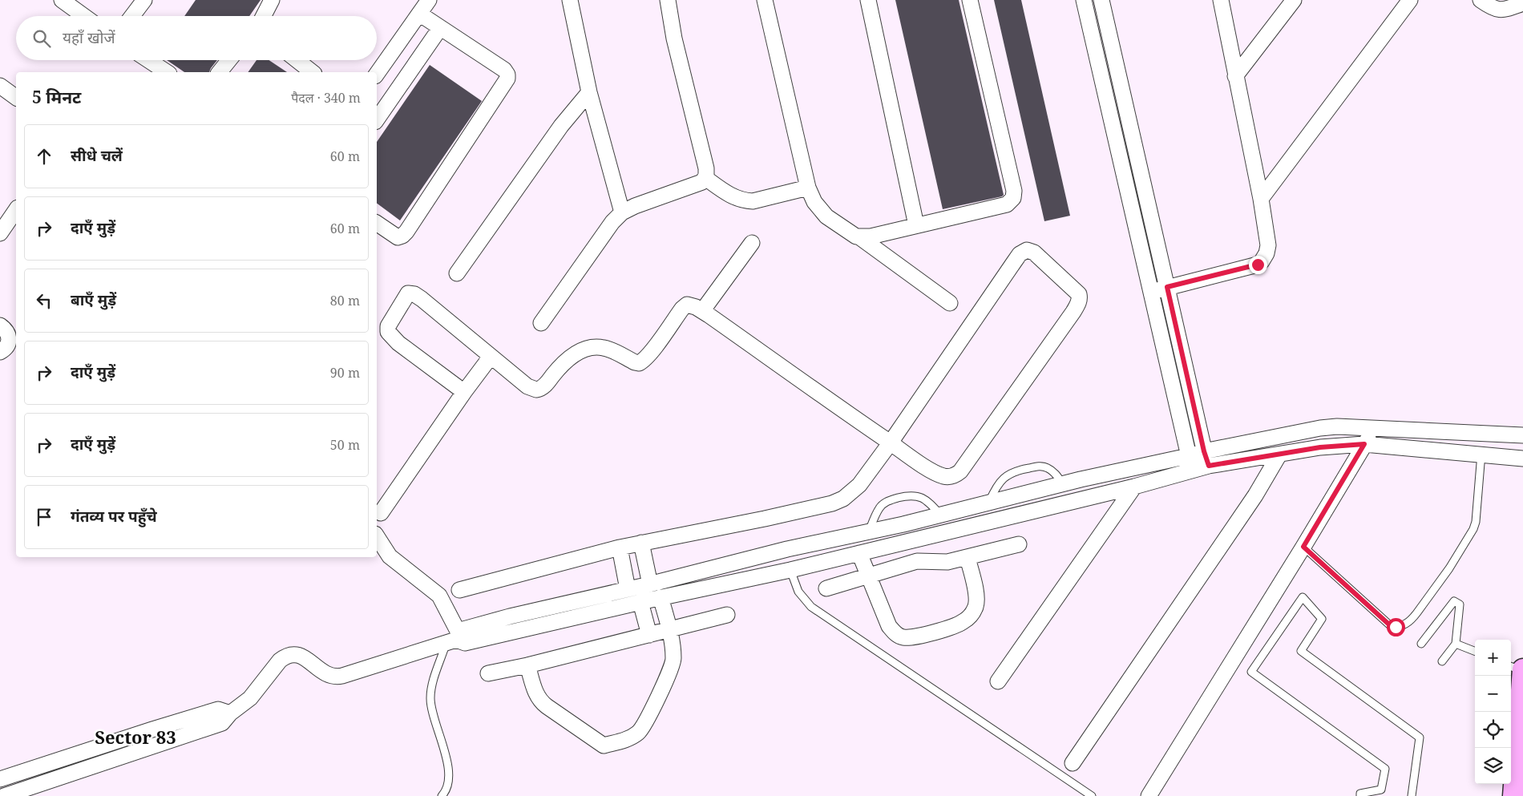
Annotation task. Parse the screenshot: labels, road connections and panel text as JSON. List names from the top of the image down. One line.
{"districts":["Sector 83"],"page":{"search":"यहाँ खोजें","heading":["5 मिनट","पैदल · 340 m"],"list":[["सीधे चलें","60 m"],["दाएँ मुड़ें","60 m"],["बाएँ मुड़ें","80 m"],["दाएँ मुड़ें","90 m"],["दाएँ मुड़ें","50 m"],"गंतव्य पर पहुँचे"],"map_buttons":["+","−"]}}
